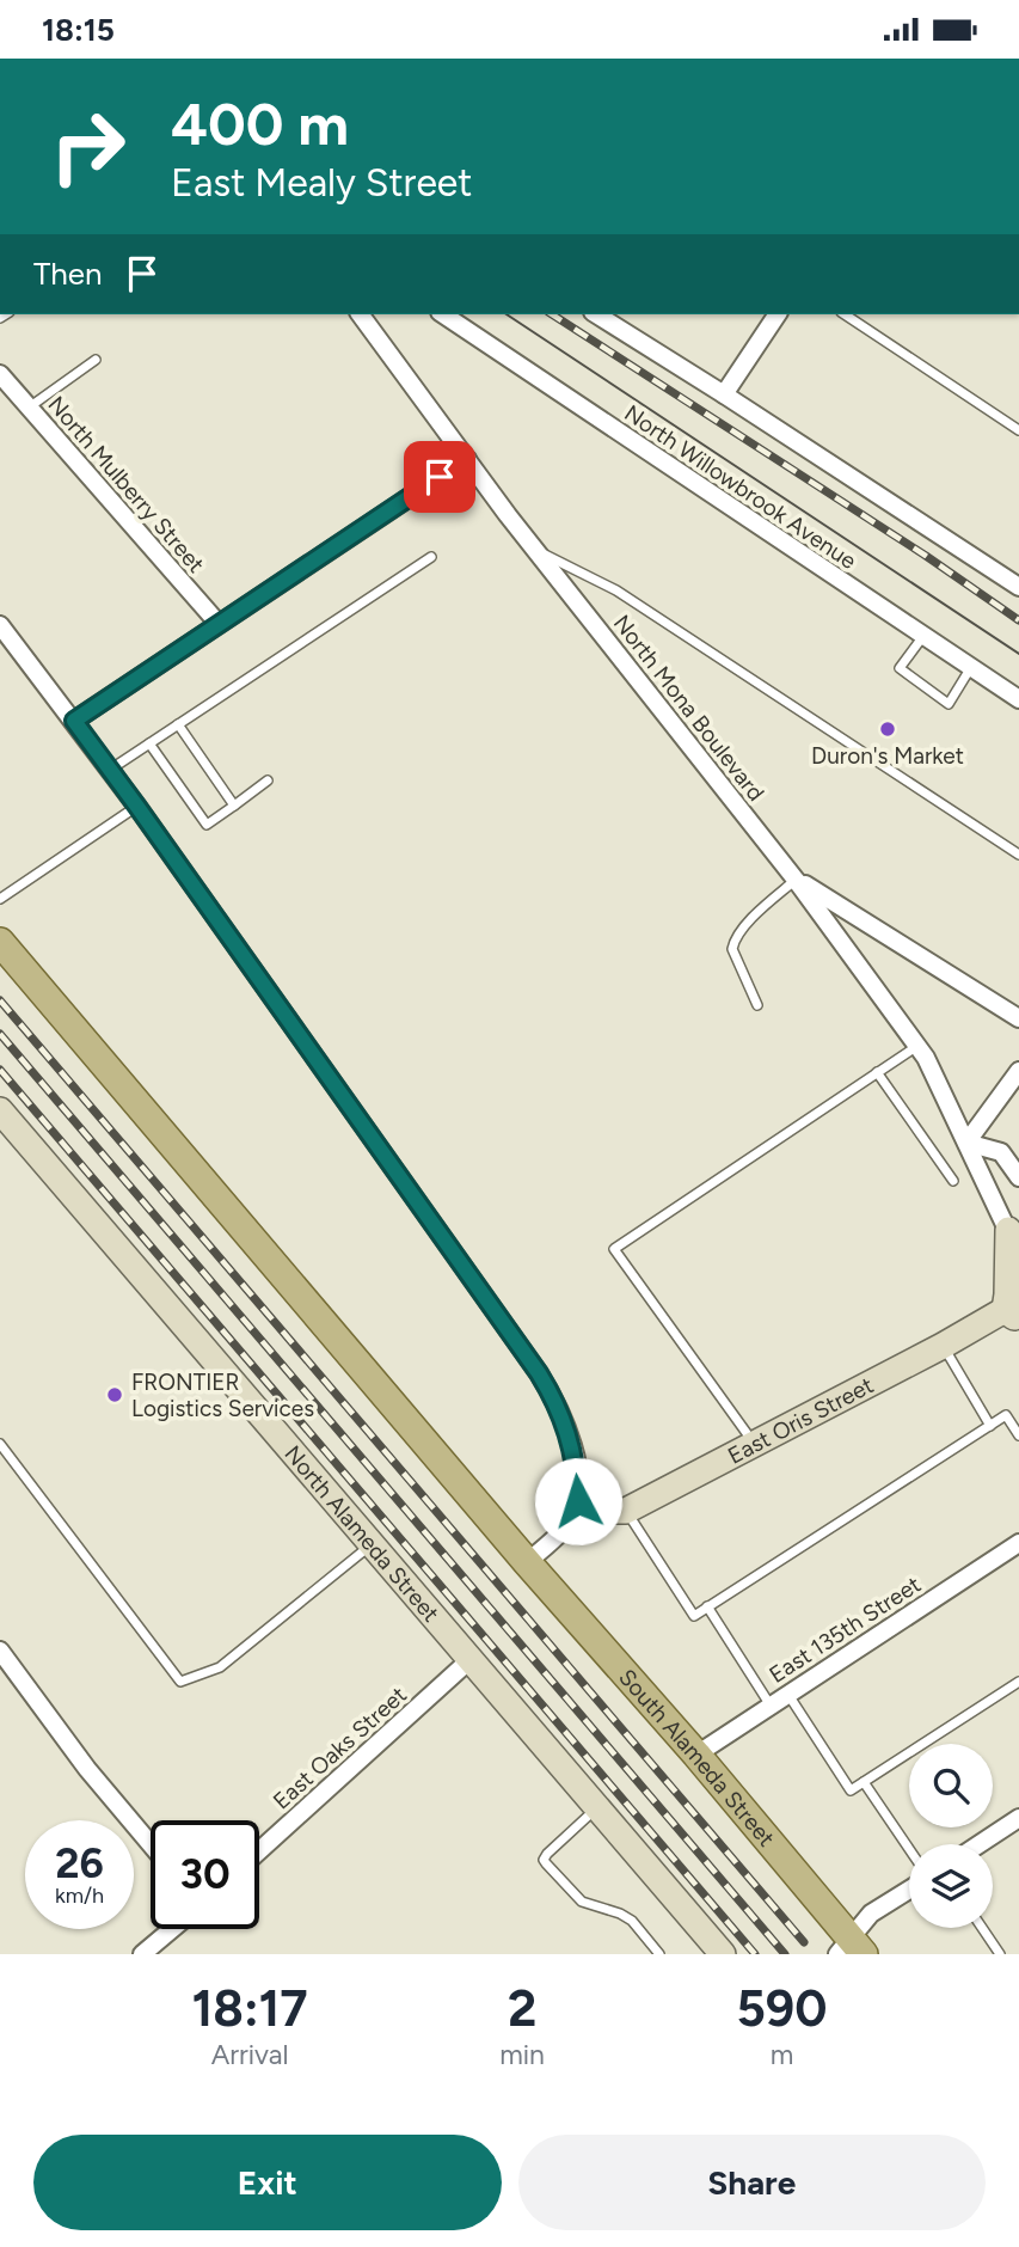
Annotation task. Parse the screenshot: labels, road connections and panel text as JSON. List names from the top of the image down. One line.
{"streets":{"main road":["South Alameda Street"],"street":["North Mulberry Street","North Willowbrook Avenue","North Mona Boulevard","East Oris Street","North Alameda Street","East 135th Street","East Oaks Street"]},"crossings":[["North Alameda Street","East Oaks Street"],["East 135th Street","South Alameda Street"]],"places":["Duron's Market","FRONTIER Logistics Services"],"page":{"status":"18:15","turn":["400 m","East Mealy Street"],"then":"Then","speed":"26 km/h","limit":"30","eta":["18:17","Arrival","2","min","590","m"],"buttons":["Exit","Share"]}}
